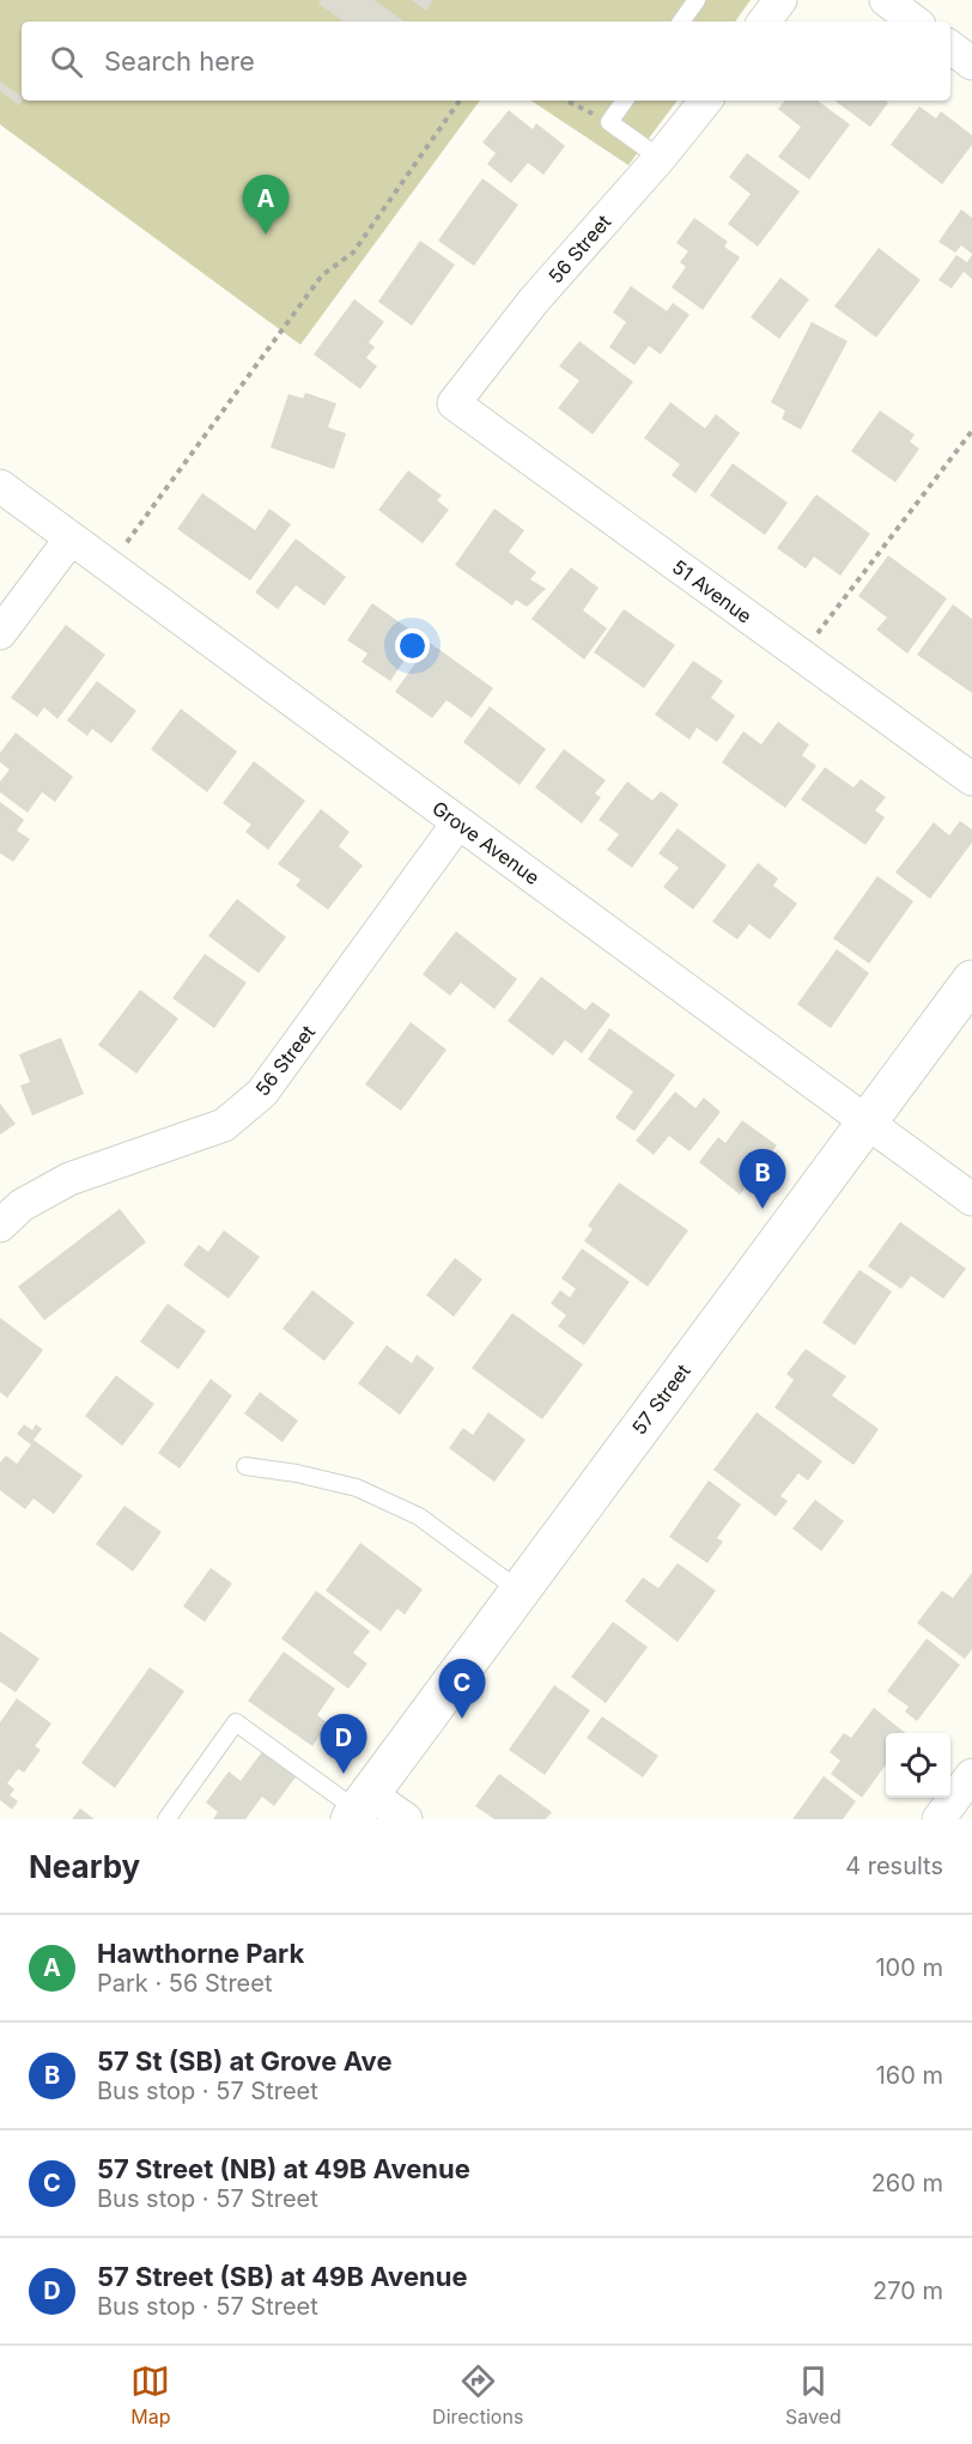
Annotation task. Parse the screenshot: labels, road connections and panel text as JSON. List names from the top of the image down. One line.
{"streets":{"street":["56 Street","51 Avenue","Grove Avenue","57 Street"]},"crossings":[["56 Street","51 Avenue"],["56 Street","Grove Avenue"],["Grove Avenue","57 Street"]],"page":{"search":"Search here","pins":["A","B","C","D"],"heading":["Nearby","4 results"],"list":[{"mark":"A","name":"Hawthorne Park","note":"Park · 56 Street","value":"100 m"},{"mark":"B","name":"57 St (SB) at Grove Ave","note":"Bus stop · 57 Street","value":"160 m"},{"mark":"C","name":"57 Street (NB) at 49B Avenue","note":"Bus stop · 57 Street","value":"260 m"},{"mark":"D","name":"57 Street (SB) at 49B Avenue","note":"Bus stop · 57 Street","value":"270 m"}],"nav":["Map","Directions","Saved"]}}
